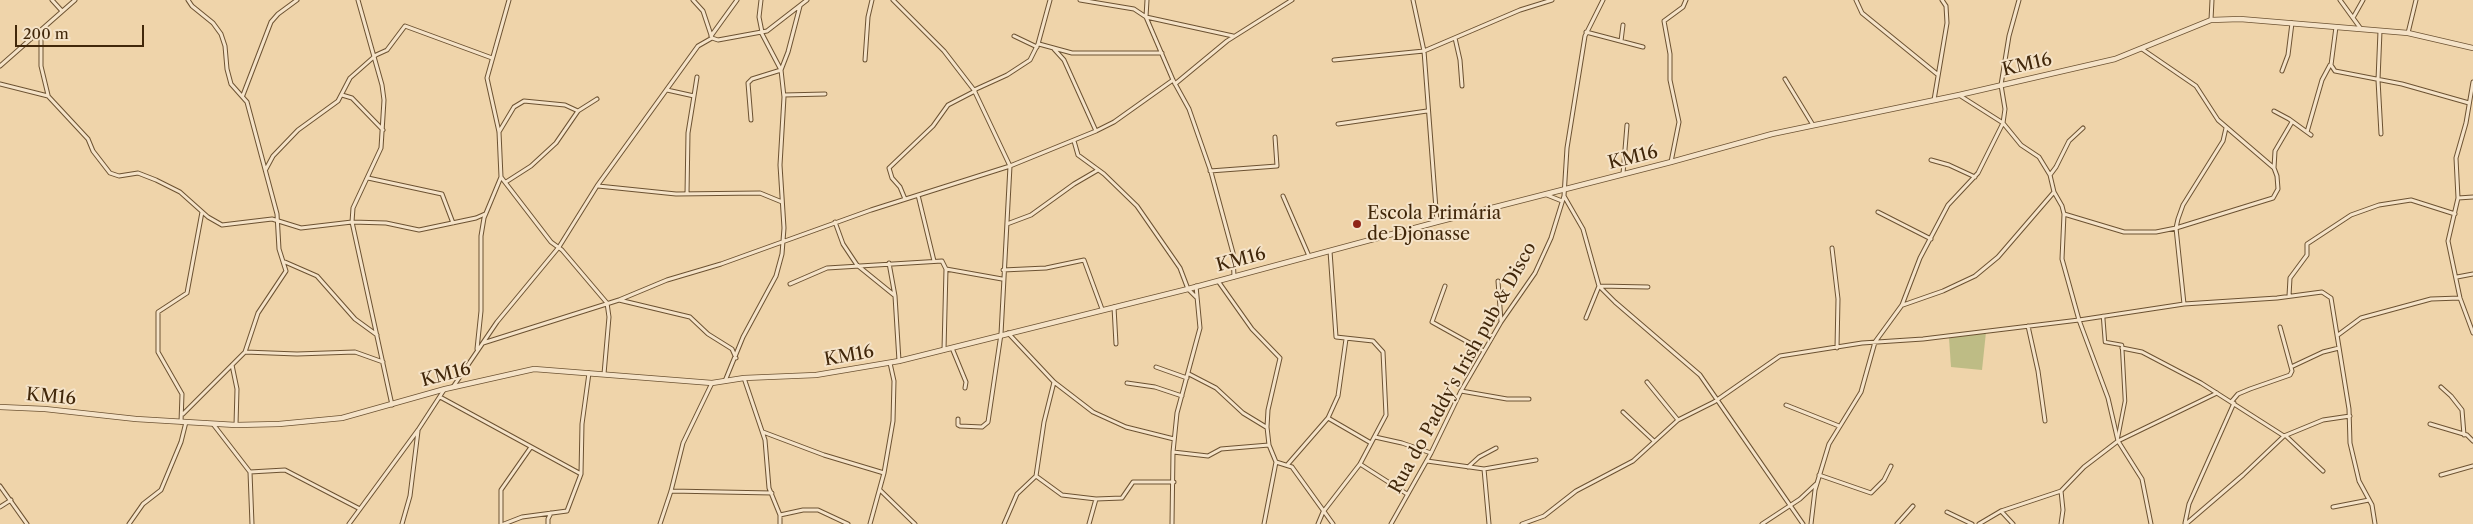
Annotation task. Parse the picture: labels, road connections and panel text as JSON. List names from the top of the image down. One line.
{"streets":{"street":["KM16","Rua do Paddy's Irish pub & Disco"]},"crossings":[["KM16","Rua do Paddy's Irish pub & Disco"]],"places":["Escola Primária de Djonasse"],"scale_bar":"200 m"}
